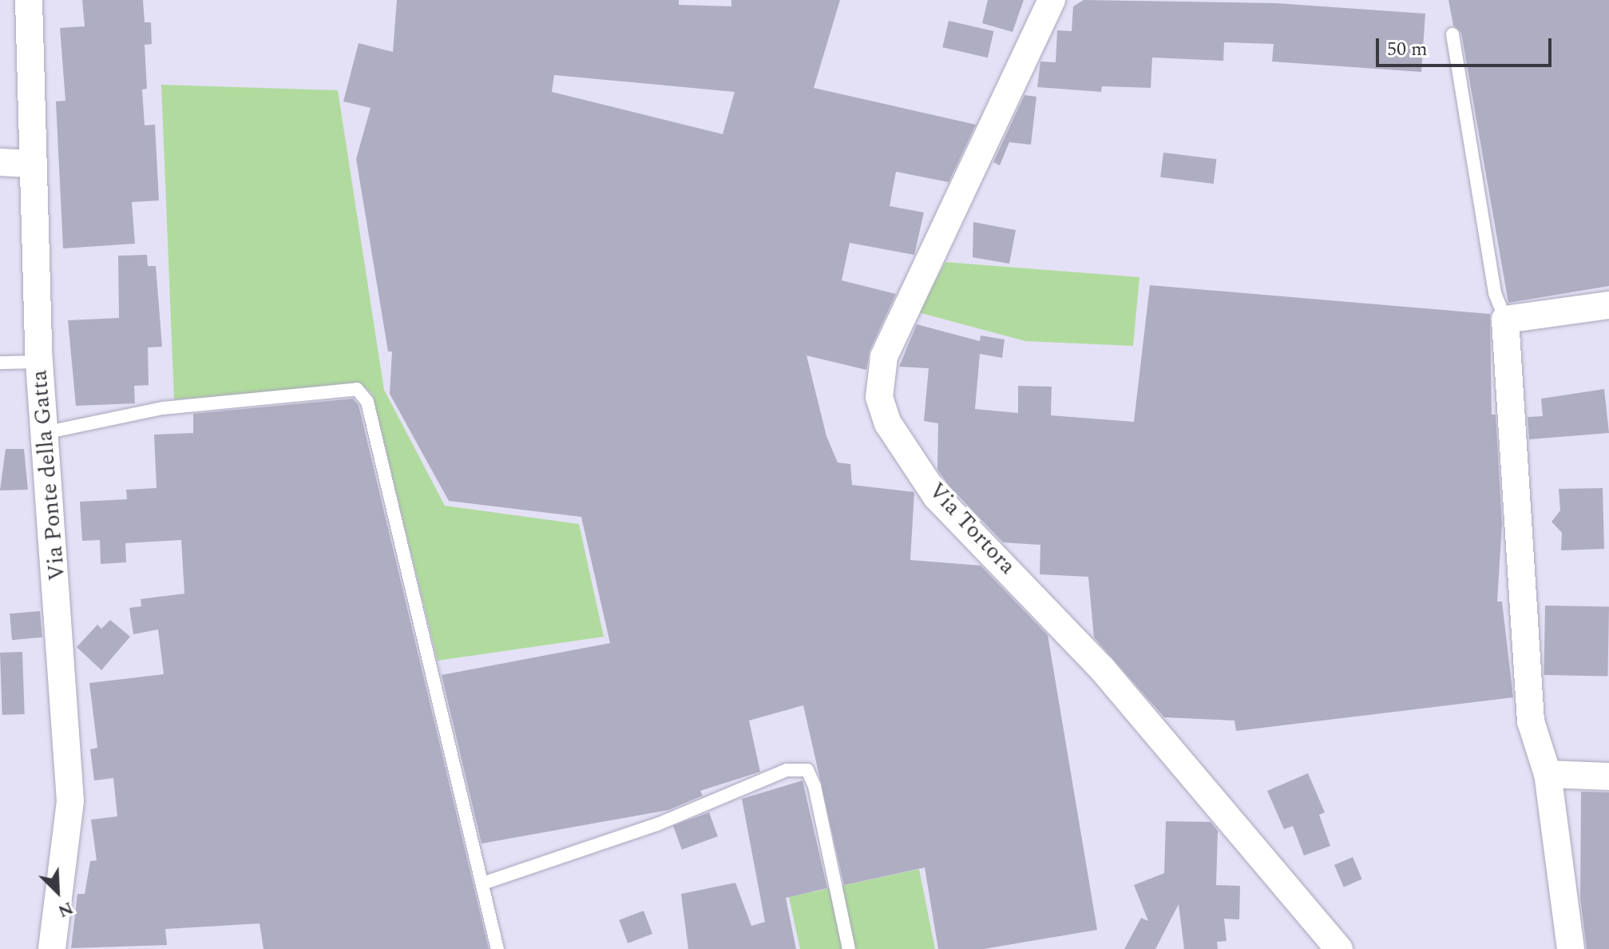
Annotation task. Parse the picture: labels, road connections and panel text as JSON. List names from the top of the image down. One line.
{"streets":{"street":["Via Ponte della Gatta","Via Tortora"]},"scale_bar":"50 m","north":"bottom right"}
